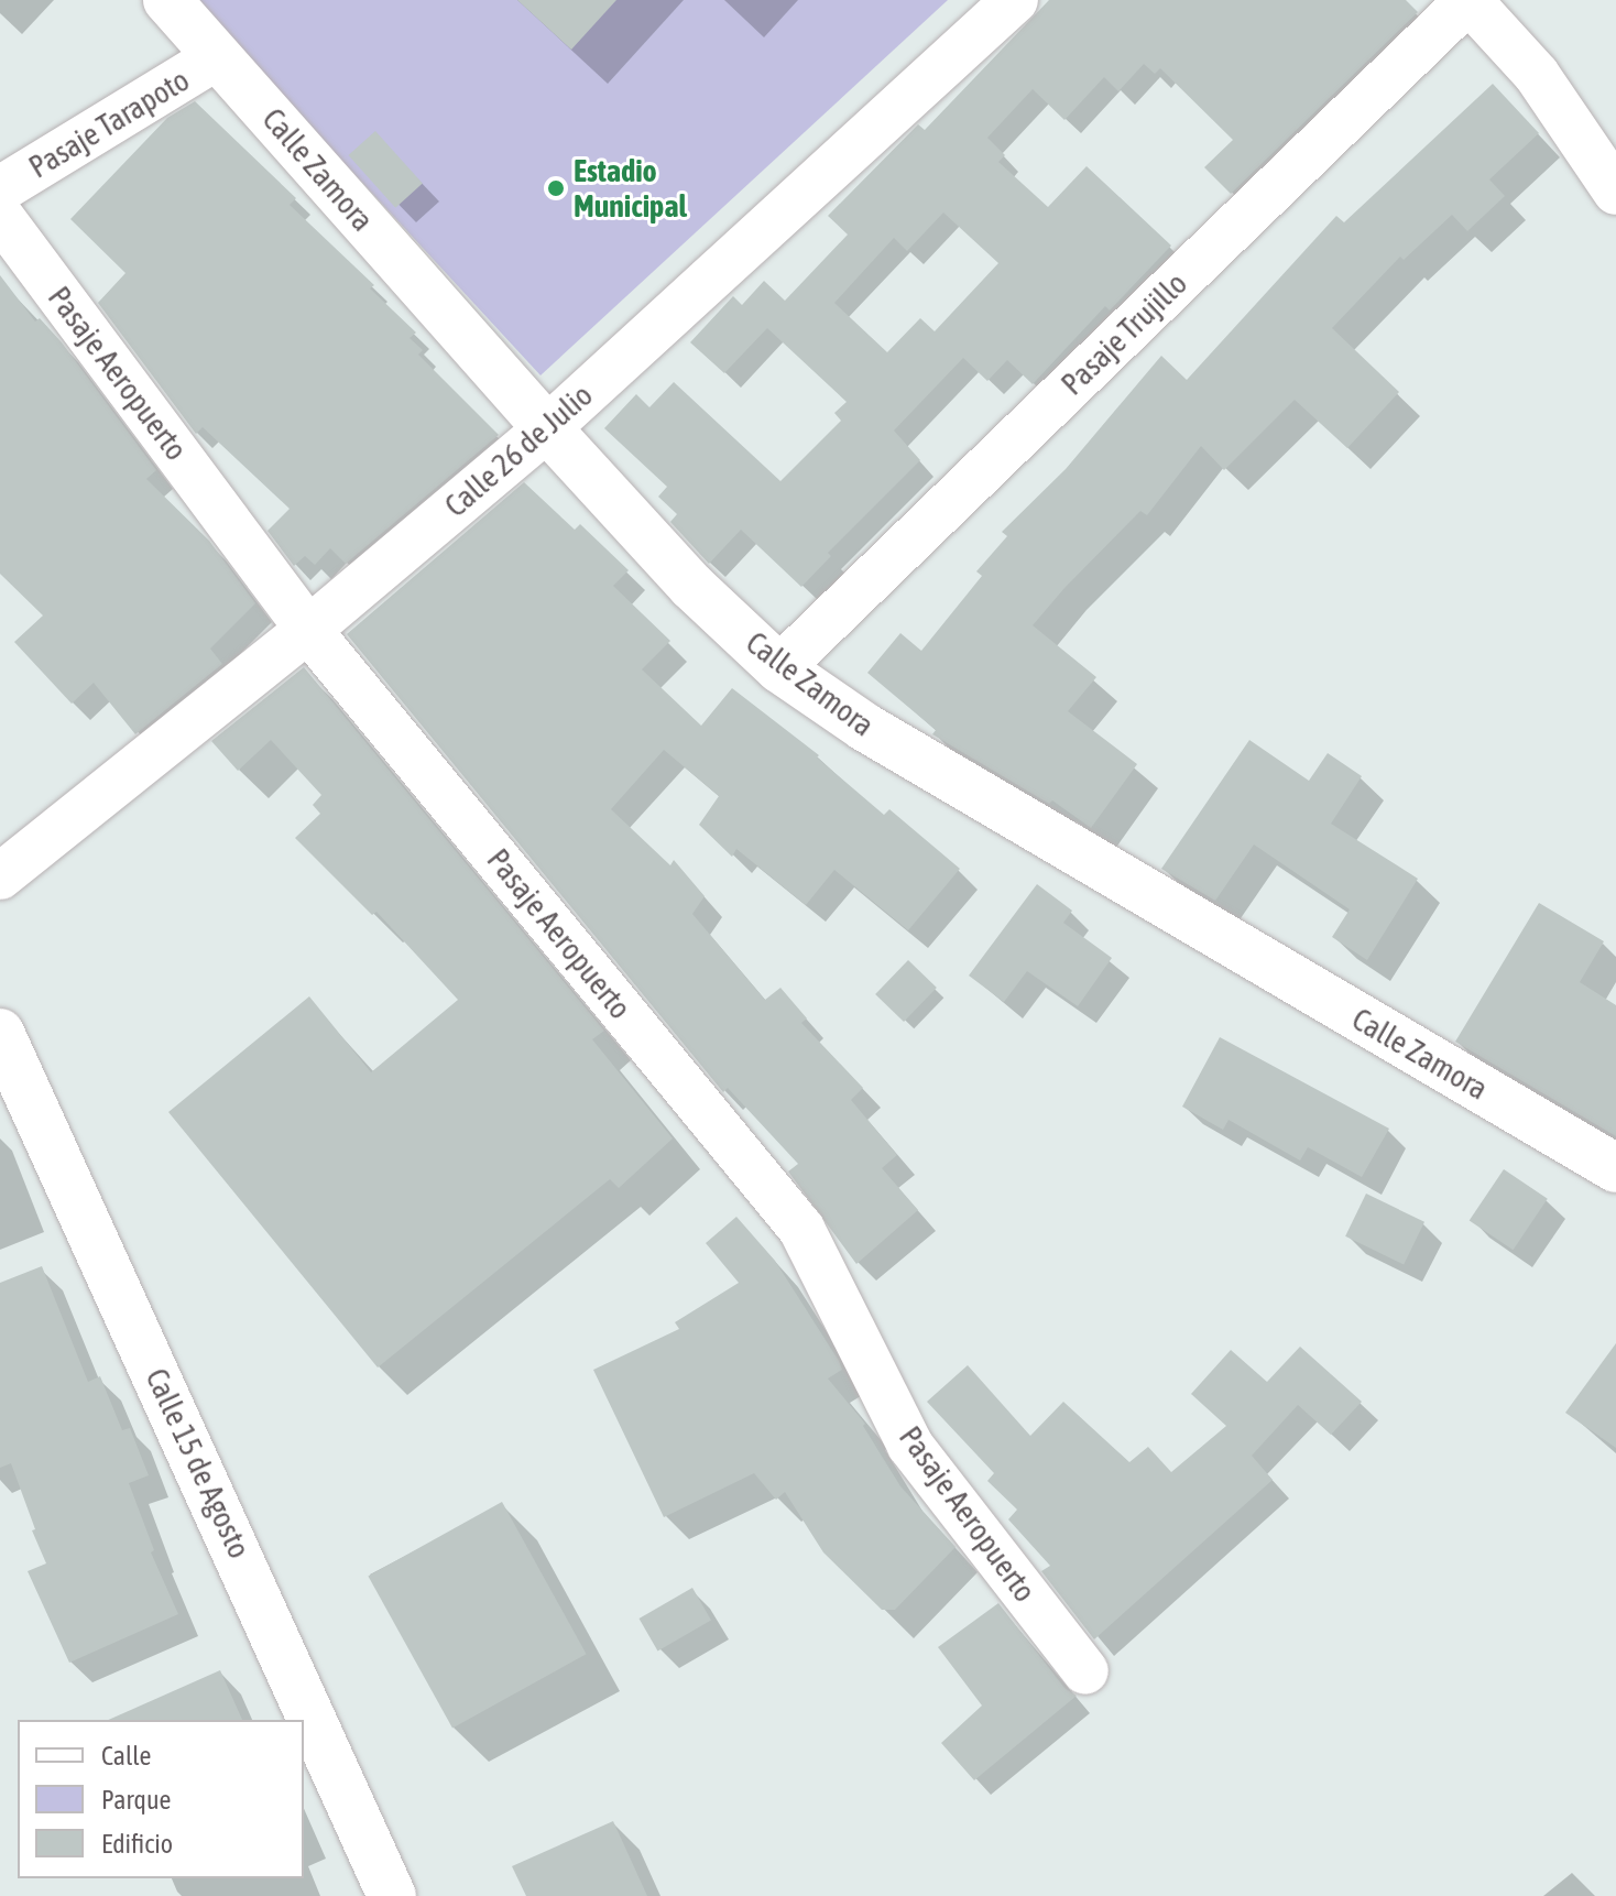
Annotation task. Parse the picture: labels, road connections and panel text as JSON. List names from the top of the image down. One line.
{"streets":{"street":["Pasaje Tarapoto","Calle Zamora","Pasaje Trujillo","Pasaje Aeropuerto","Calle 26 de Julio","Calle 15 de Agosto"]},"crossings":[["Pasaje Tarapoto","Calle Zamora"],["Calle Zamora","Pasaje Trujillo"],["Calle Zamora","Calle 26 de Julio"],["Pasaje Aeropuerto","Calle 26 de Julio"]],"places":["Estadio Municipal"],"legend":["Calle","Parque","Edificio"]}
